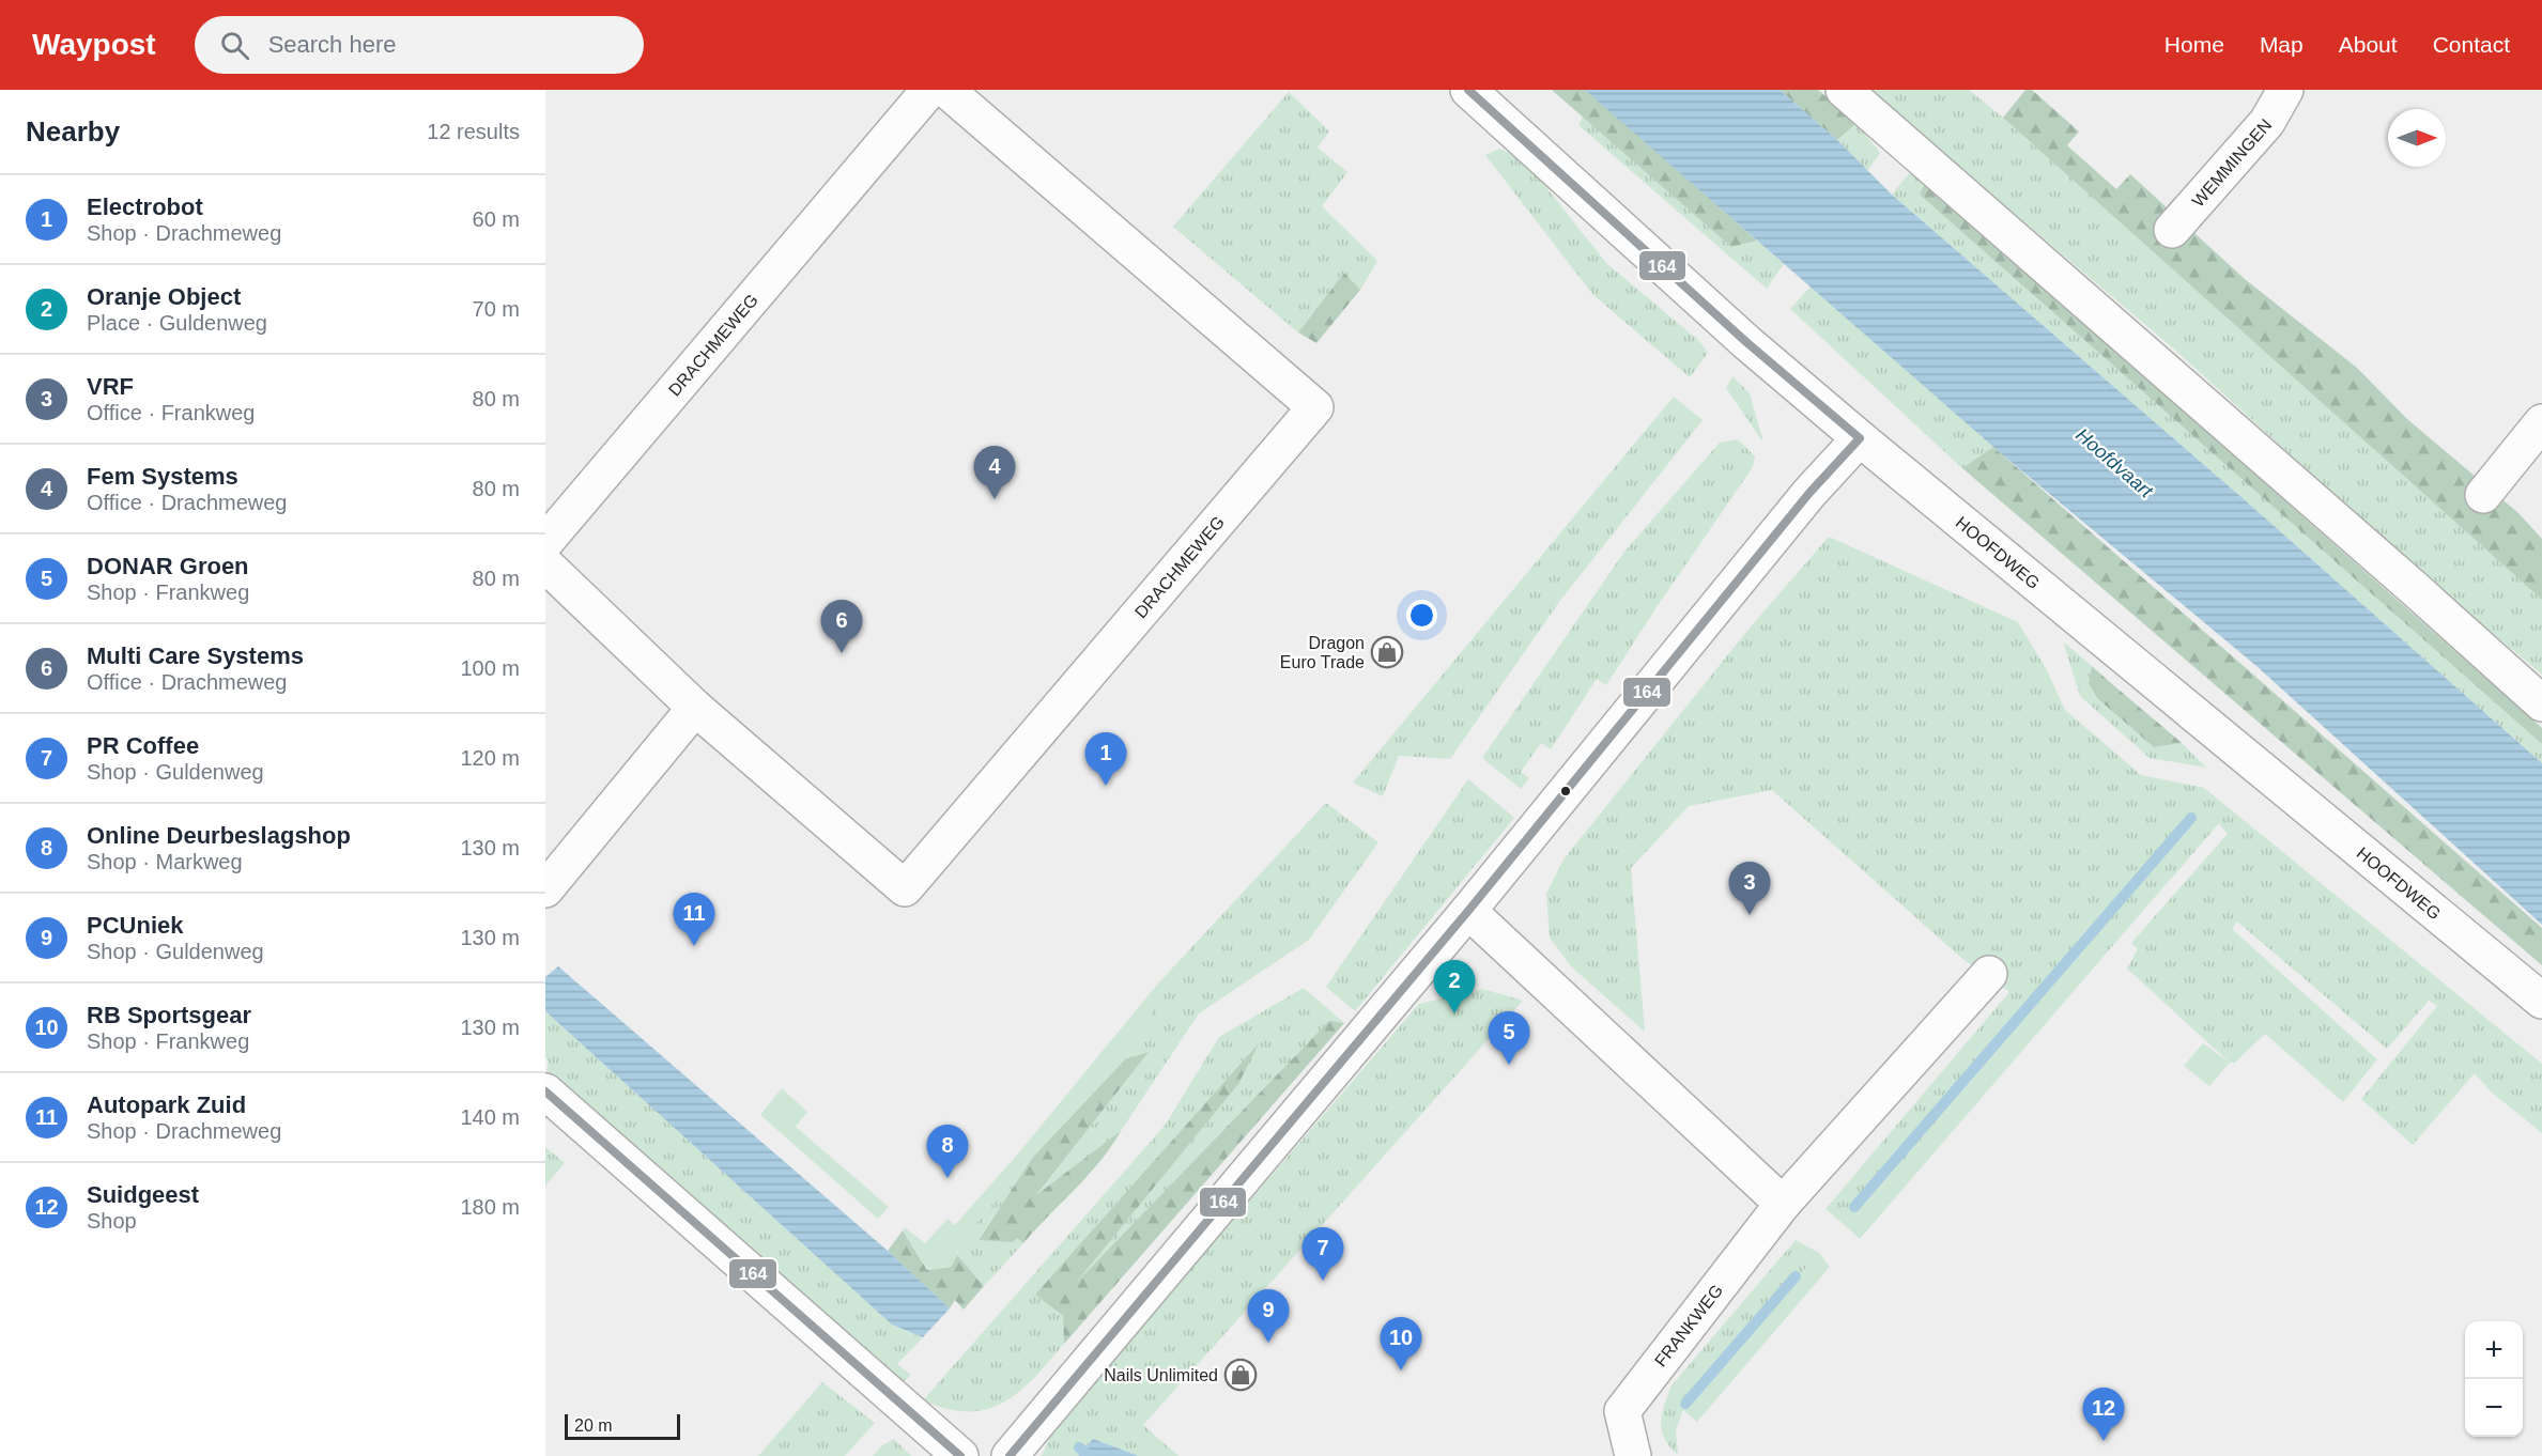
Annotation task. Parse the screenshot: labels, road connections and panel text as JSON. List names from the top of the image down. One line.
{"streets":{"street":["WEMMINGEN","DRACHMEWEG","HOOFDWEG","FRANKWEG"]},"water":["Hoofdvaart"],"places":{"shop":["Dragon Euro Trade","Nails Unlimited"]},"lines":["transit line 164"],"scale_bar":"20 m","north":"right","page":{"header":"Waypost","search":"Search here","nav":["Home","Map","About","Contact"],"heading":["Nearby","12 results"],"list":[{"mark":"1","name":"Electrobot","note":"Shop · Drachmeweg","value":"60 m"},{"mark":"2","name":"Oranje Object","note":"Place · Guldenweg","value":"70 m"},{"mark":"3","name":"VRF","note":"Office · Frankweg","value":"80 m"},{"mark":"4","name":"Fem Systems","note":"Office · Drachmeweg","value":"80 m"},{"mark":"5","name":"DONAR Groen","note":"Shop · Frankweg","value":"80 m"},{"mark":"6","name":"Multi Care Systems","note":"Office · Drachmeweg","value":"100 m"},{"mark":"7","name":"PR Coffee","note":"Shop · Guldenweg","value":"120 m"},{"mark":"8","name":"Online Deurbeslagshop","note":"Shop · Markweg","value":"130 m"},{"mark":"9","name":"PCUniek","note":"Shop · Guldenweg","value":"130 m"},{"mark":"10","name":"RB Sportsgear","note":"Shop · Frankweg","value":"130 m"},{"mark":"11","name":"Autopark Zuid","note":"Shop · Drachmeweg","value":"140 m"},{"mark":"12","name":"Suidgeest","note":"Shop","value":"180 m"}],"pins":["4","6","1","3","11","2","5","8","7","9","10","12"],"map_buttons":["+","−"],"scale":"20 m"}}
